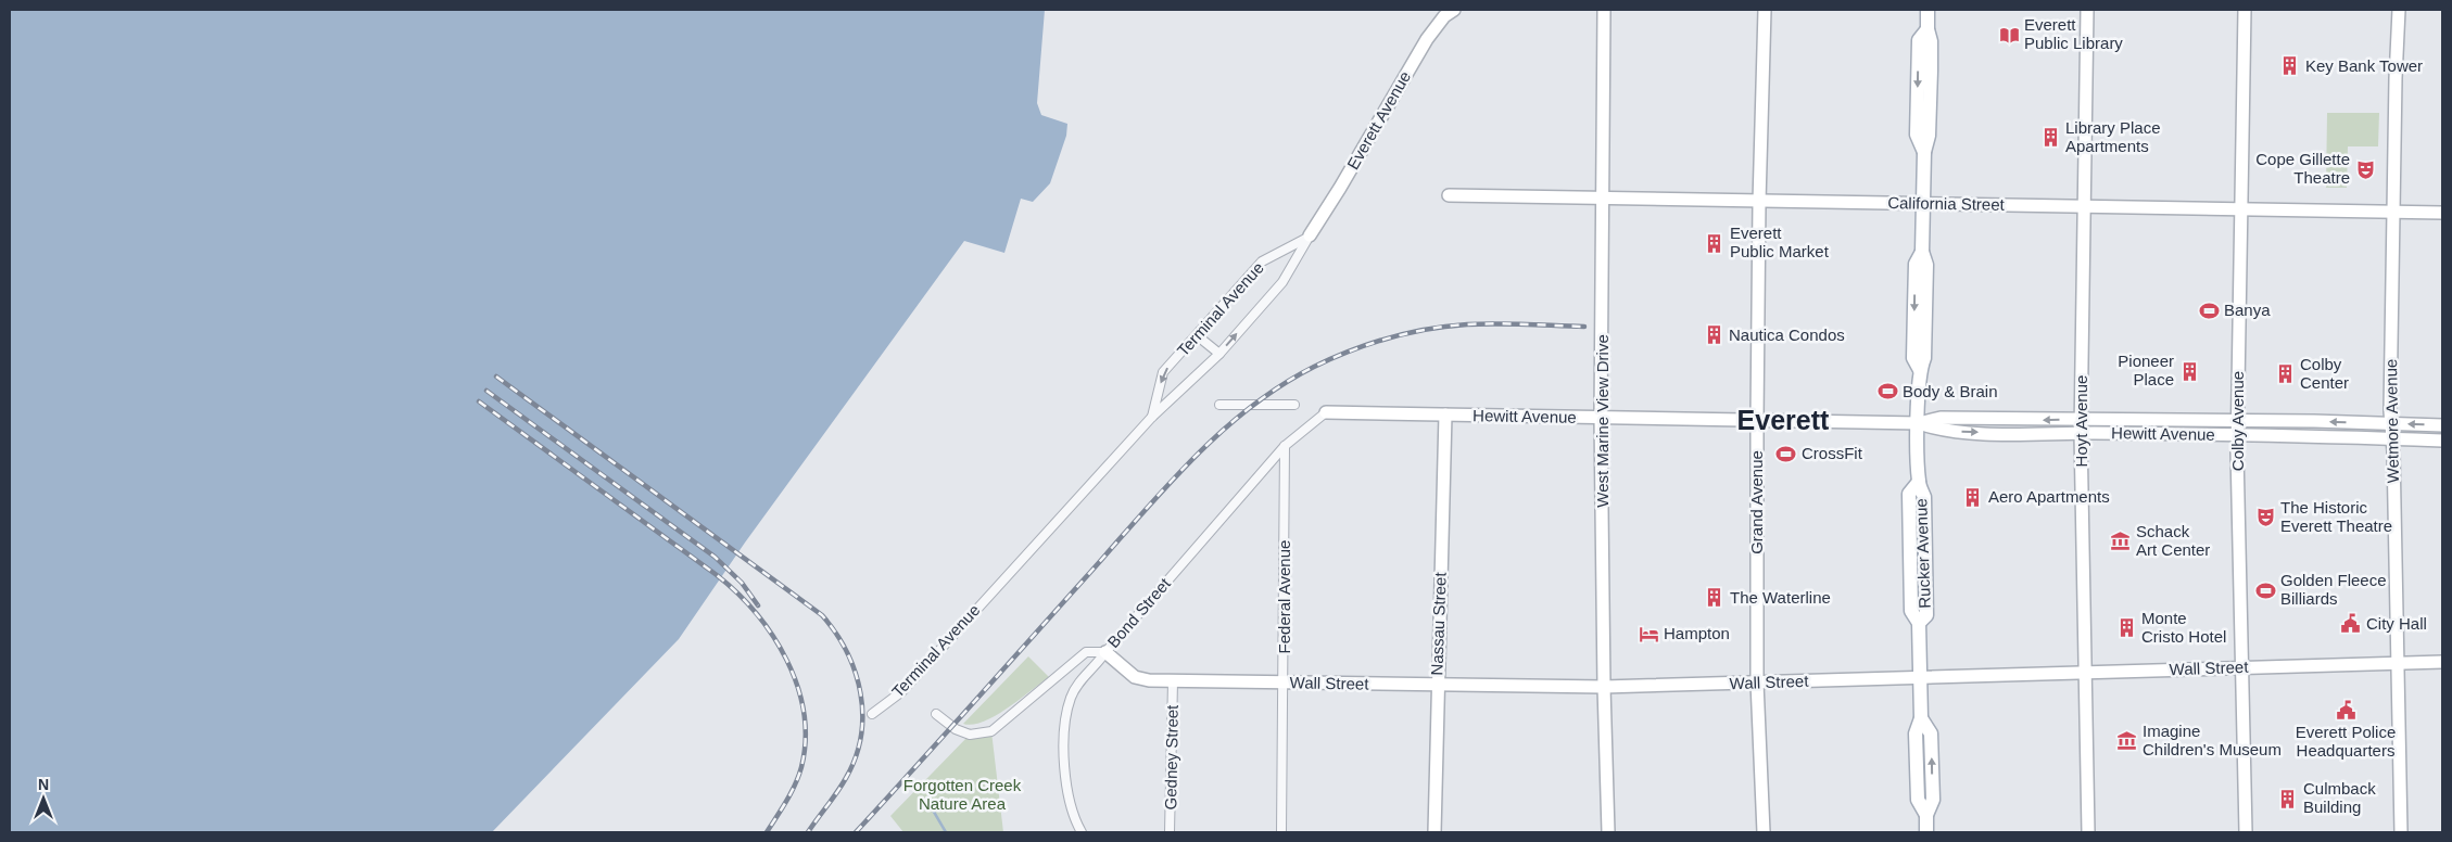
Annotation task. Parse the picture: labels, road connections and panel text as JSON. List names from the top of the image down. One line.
{"streets":{"main road":["Rucker Avenue"],"street":["Everett Avenue","California Street","Terminal Avenue","Hewitt Avenue","West Marine View Drive","Hoyt Avenue","Colby Avenue","Wetmore Avenue","Grand Avenue","Federal Avenue","Bond Street","Nassau Street","Wall Street","Gedney Street"]},"crossings":[["Everett Avenue","Terminal Avenue"],["California Street","West Marine View Drive"],["California Street","Hoyt Avenue"],["California Street","Colby Avenue"],["California Street","Wetmore Avenue"],["California Street","Grand Avenue"],["California Street","Rucker Avenue"],["Hewitt Avenue","West Marine View Drive"],["Hewitt Avenue","Hoyt Avenue"],["Hewitt Avenue","Colby Avenue"],["Hewitt Avenue","Wetmore Avenue"],["Hewitt Avenue","Grand Avenue"],["Hewitt Avenue","Rucker Avenue"],["Hewitt Avenue","Nassau Street"],["West Marine View Drive","Wall Street"],["Hoyt Avenue","Wall Street"],["Colby Avenue","Wall Street"],["Wetmore Avenue","Wall Street"],["Grand Avenue","Wall Street"],["Rucker Avenue","Wall Street"],["Federal Avenue","Bond Street"],["Federal Avenue","Wall Street"],["Bond Street","Wall Street"],["Nassau Street","Wall Street"],["Wall Street","Gedney Street"]],"districts":["Everett"],"parks":["Forgotten Creek Nature Area"],"places":{"library":["Everett Public Library"],"building":["Key Bank Tower","Library Place Apartments","Everett Public Market","Nautica Condos","Pioneer Place","Colby Center","Aero Apartments","The Waterline","Monte Cristo Hotel","Culmback Building"],"theatre":["Cope Gillette Theatre","The Historic Everett Theatre"],"sports":["Banya","Body & Brain","CrossFit","Golden Fleece Billiards"],"museum":["Schack Art Center","Imagine Children's Museum"],"public building":["City Hall","Everett Police Headquarters"],"hotel":["Hampton"]},"north":"top"}
